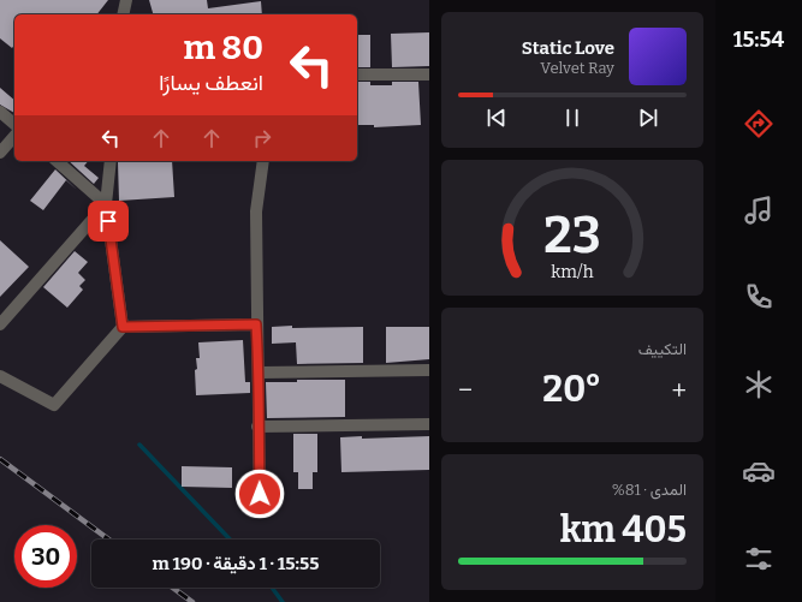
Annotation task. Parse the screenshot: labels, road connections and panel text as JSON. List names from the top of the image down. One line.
{"page":{"tabs":"15:54","turn":["80 m","انعطف يسارًا"],"song":["Static Love","Velvet Ray"],"tile":["التكييف",["المدى · 81%","405 km"]],"heat":["−","20°","+"],"limit":"30","trip":"15:55 · 1 دقيقة · 190 m","gauge":["23","km/h"]}}
